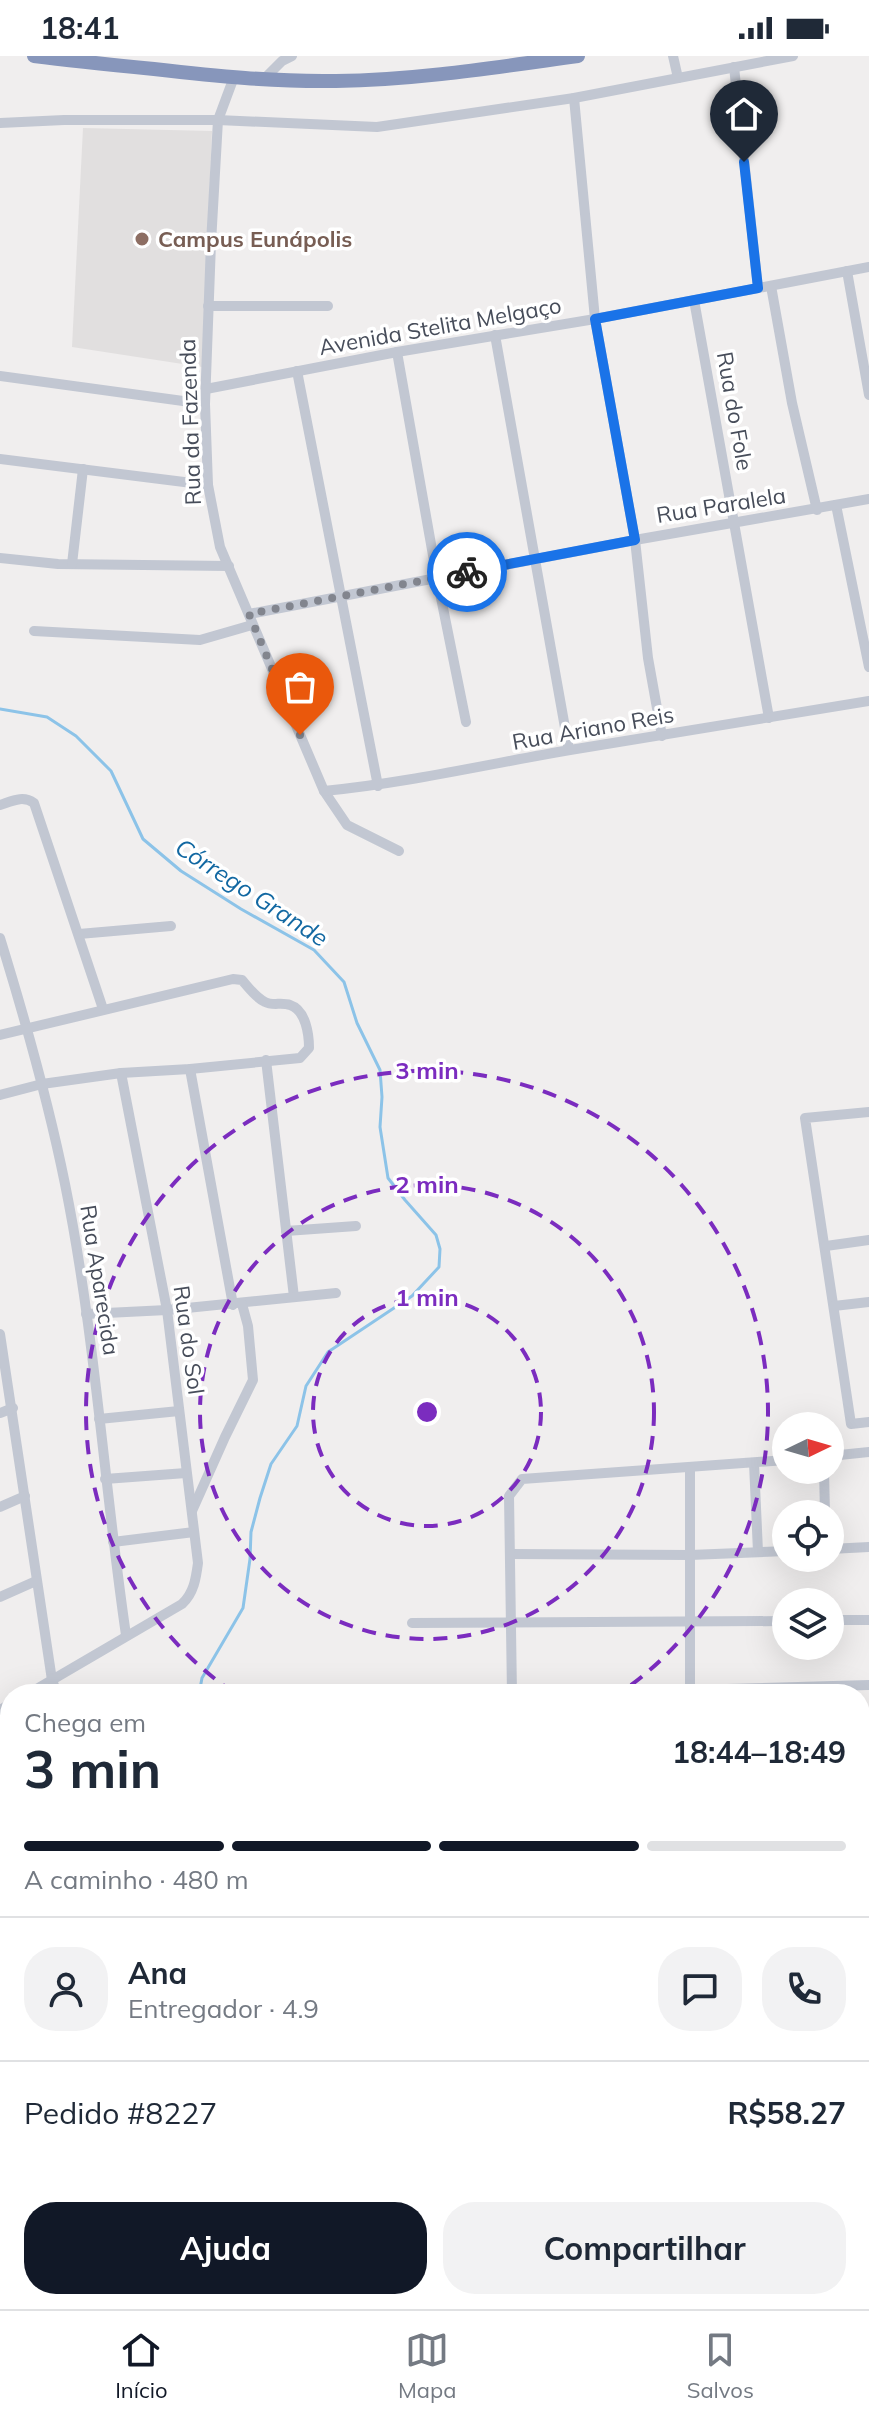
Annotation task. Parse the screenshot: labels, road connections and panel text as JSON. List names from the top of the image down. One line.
{"streets":{"street":["Avenida Stelita Melgaço","Rua do Fole","Rua da Fazenda","Rua Paralela","Rua Ariano Reis","Rua Aparecida","Rua do Sol"]},"crossings":[["Avenida Stelita Melgaço","Rua do Fole"],["Avenida Stelita Melgaço","Rua da Fazenda"],["Rua do Fole","Rua Paralela"],["Rua do Fole","Rua Ariano Reis"],["Rua da Fazenda","Rua Paralela"],["Rua da Fazenda","Rua Ariano Reis"],["Rua Aparecida","Rua do Sol"]],"water":["Córrego Grande"],"places":["Campus Eunápolis"],"north":"right","page":{"status":"18:41","heading":["3 min","Chega em","18:44–18:49"],"panel":["Ana","Entregador · 4.9","Pedido #8227","R$58.27"],"bar":"A caminho · 480 m","buttons":["Ajuda","Compartilhar"],"tabs":["Início","Mapa","Salvos"]},"rings":["3 min","2 min","1 min"]}
